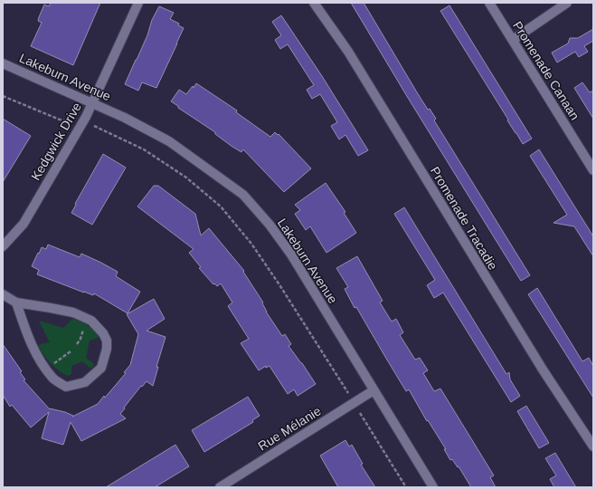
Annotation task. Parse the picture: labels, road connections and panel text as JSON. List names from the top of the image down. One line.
{"streets":{"street":["Promenade Canaan","Lakeburn Avenue","Kedgwick Drive","Promenade Tracadie","Rue Mélanie"]},"crossings":[["Lakeburn Avenue","Kedgwick Drive"],["Lakeburn Avenue","Rue Mélanie"]]}
